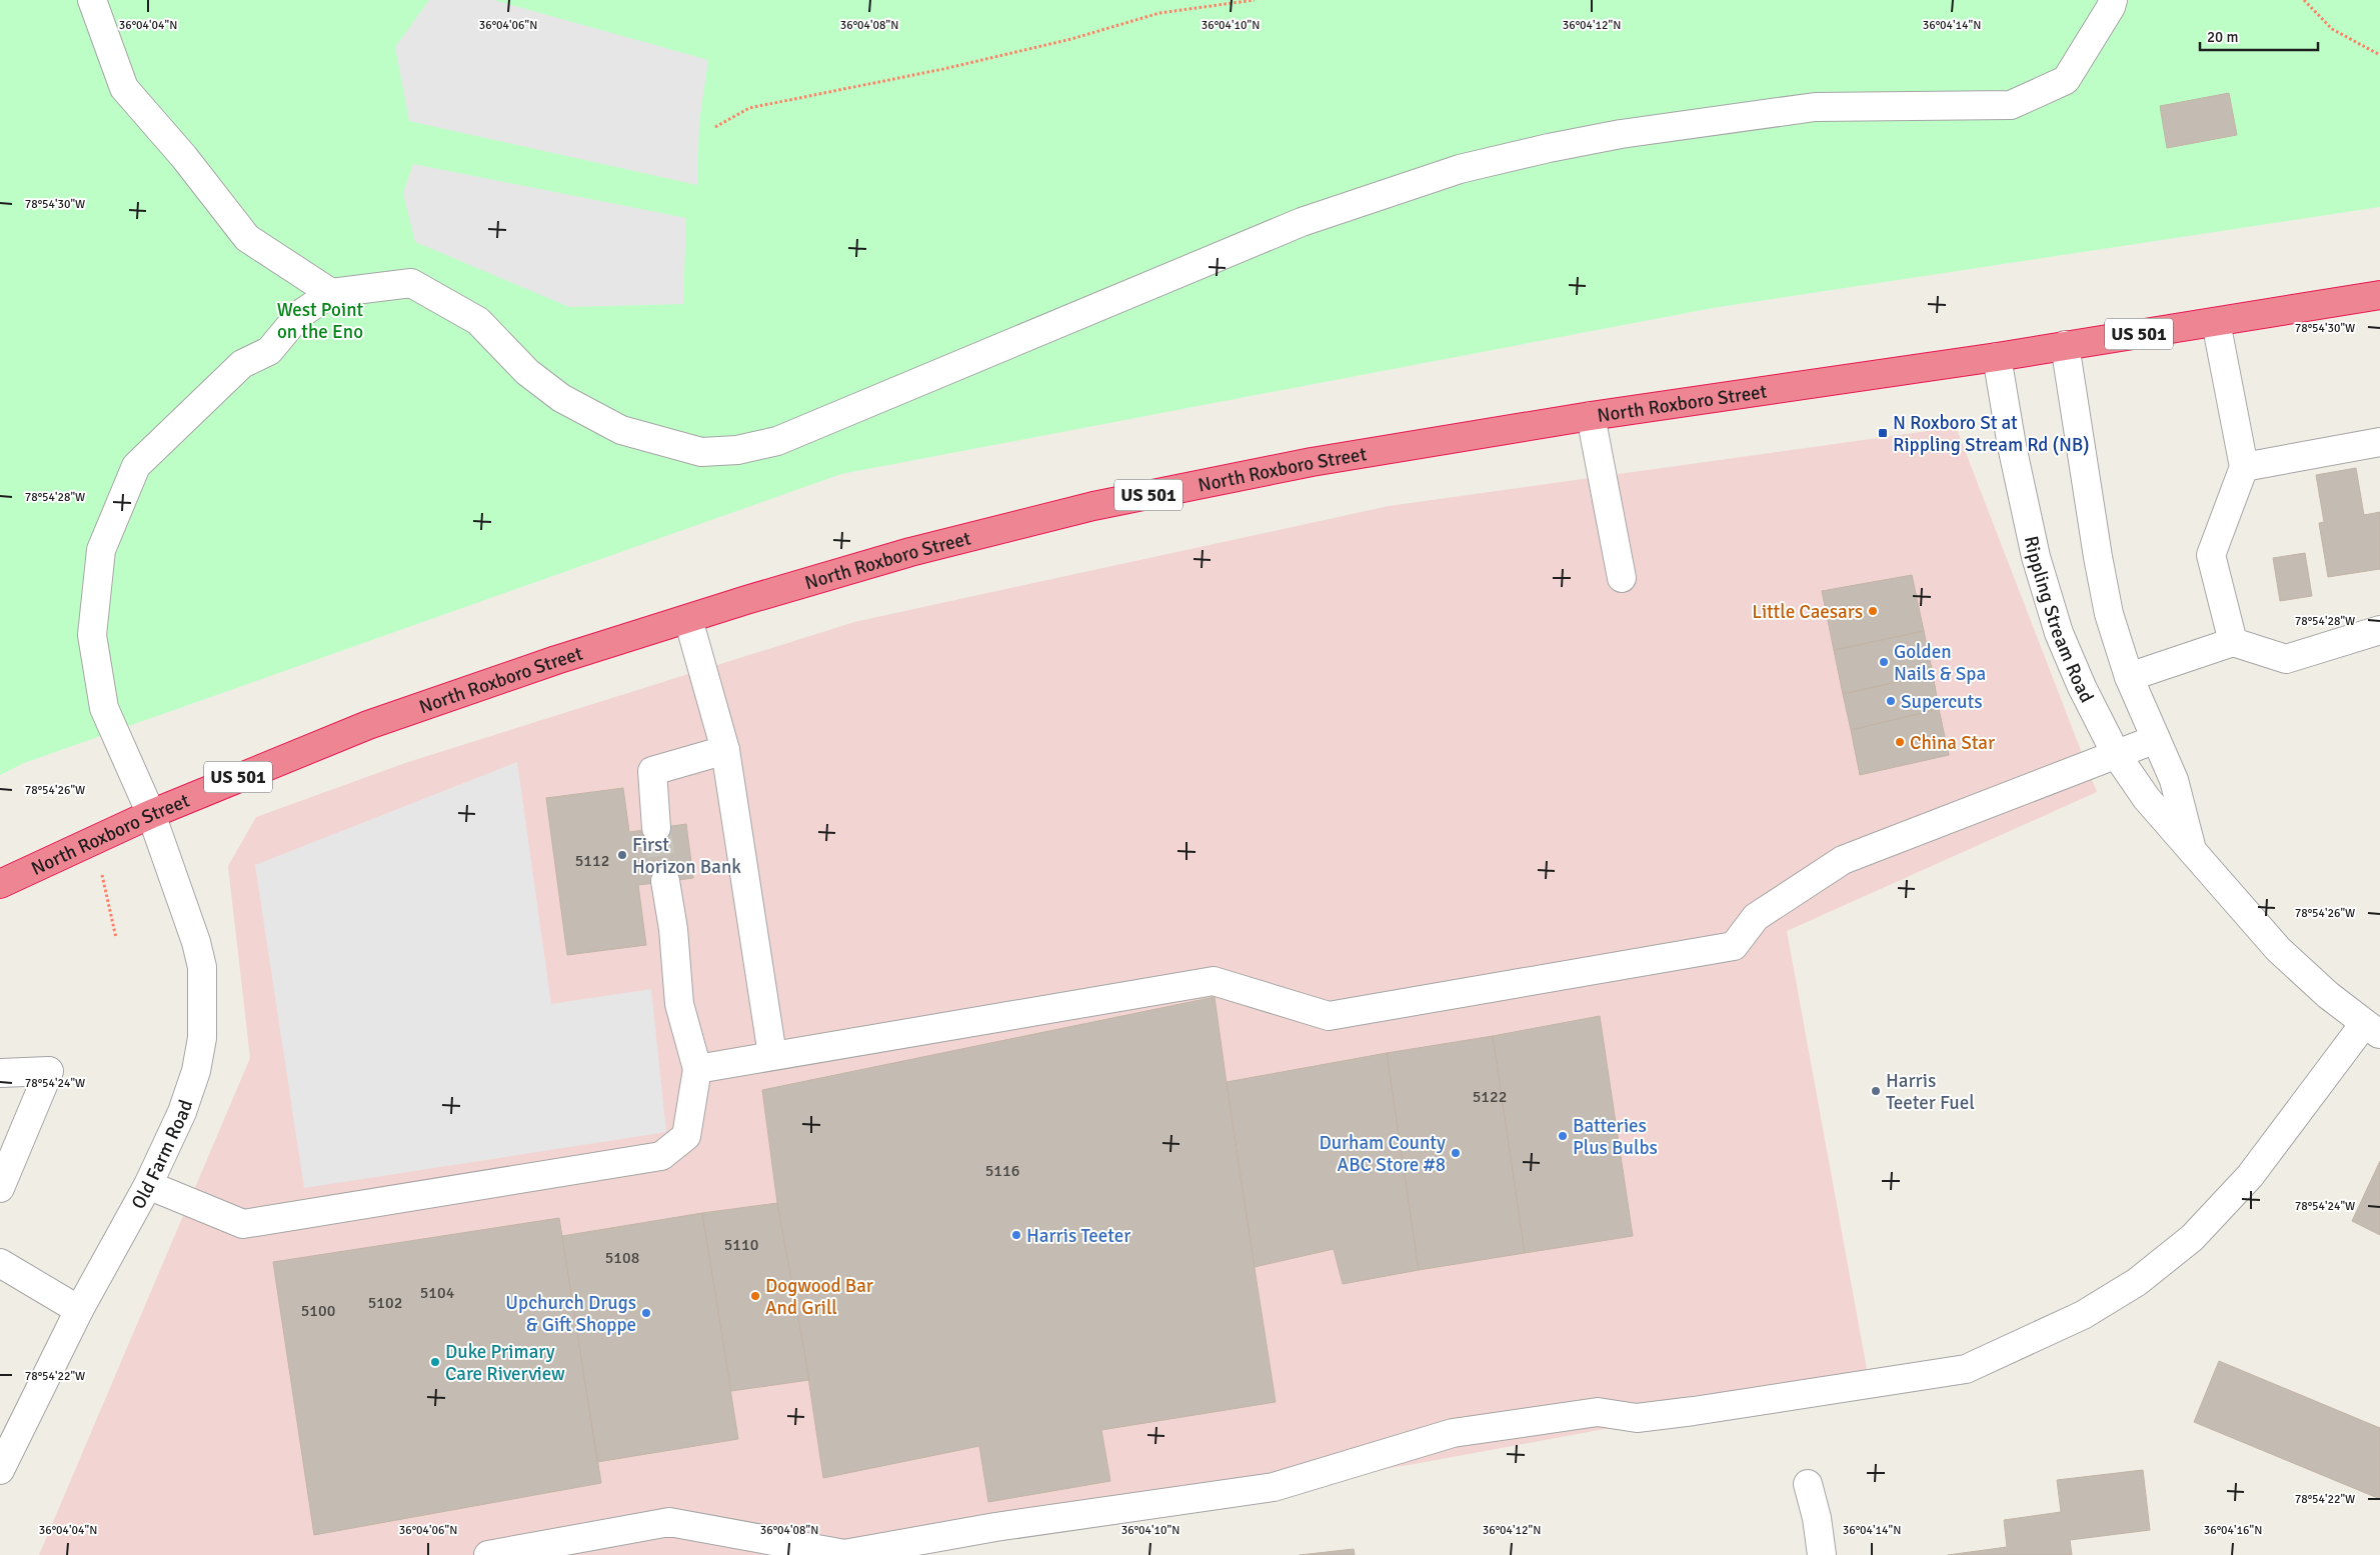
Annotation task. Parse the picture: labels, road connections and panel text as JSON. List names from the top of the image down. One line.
{"streets":{"highway":["US 501","North Roxboro Street"],"street":["Rippling Stream Road","Old Farm Road"]},"crossings":[["North Roxboro Street","Rippling Stream Road"],["North Roxboro Street","Old Farm Road"]],"parks":["West Point on the Eno"],"places":{"transit":["N Roxboro St at Rippling Stream Rd (NB)"],"other":["Little Caesars","Golden Nails & Spa","Supercuts","China Star","First Horizon Bank","Harris Teeter Fuel","Batteries Plus Bulbs","Durham County ABC Store #8","Harris Teeter","Dogwood Bar And Grill","Upchurch Drugs & Gift Shoppe","Duke Primary Care Riverview"]},"house_numbers":["5112","5122","5116","5110","5108","5104","5102","5100"],"scale_bar":"20 m","coordinates":["36°04'04\"N","36°04'06\"N","36°04'08\"N","36°04'10\"N","36°04'12\"N","36°04'14\"N","78°54'30\"W","78°54'28\"W","78°54'26\"W","78°54'24\"W","78°54'22\"W","36°04'16\"N"]}
